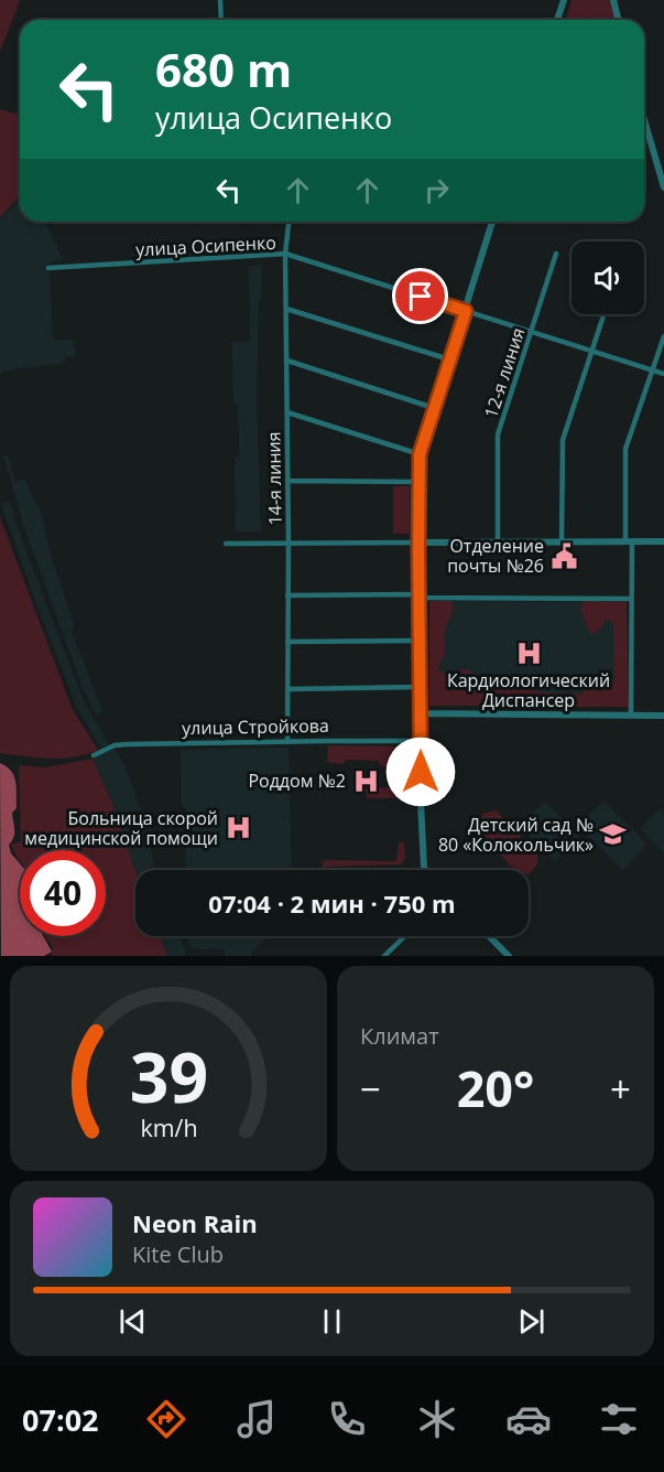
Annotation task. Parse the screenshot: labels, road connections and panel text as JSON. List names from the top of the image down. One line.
{"streets":{"street":["улица Осипенко","12-я линия","14-я линия","улица Стройкова"]},"crossings":[["улица Осипенко","12-я линия"],["улица Осипенко","14-я линия"],["14-я линия","улица Стройкова"]],"places":{"public building":["Отделение почты №26"],"hospital":["Кардиологический Диспансер","Роддом №2","Больница скорой медицинской помощи"],"school or university":["Детский сад № 80 «Колокольчик»"]},"page":{"turn":["680 m","улица Осипенко"],"limit":"40","trip":"07:04 · 2 мин · 750 m","tile":"Климат","heat":["−","20°","+"],"song":["Neon Rain","Kite Club"],"tabs":"07:02","gauge":["39","km/h"]}}
